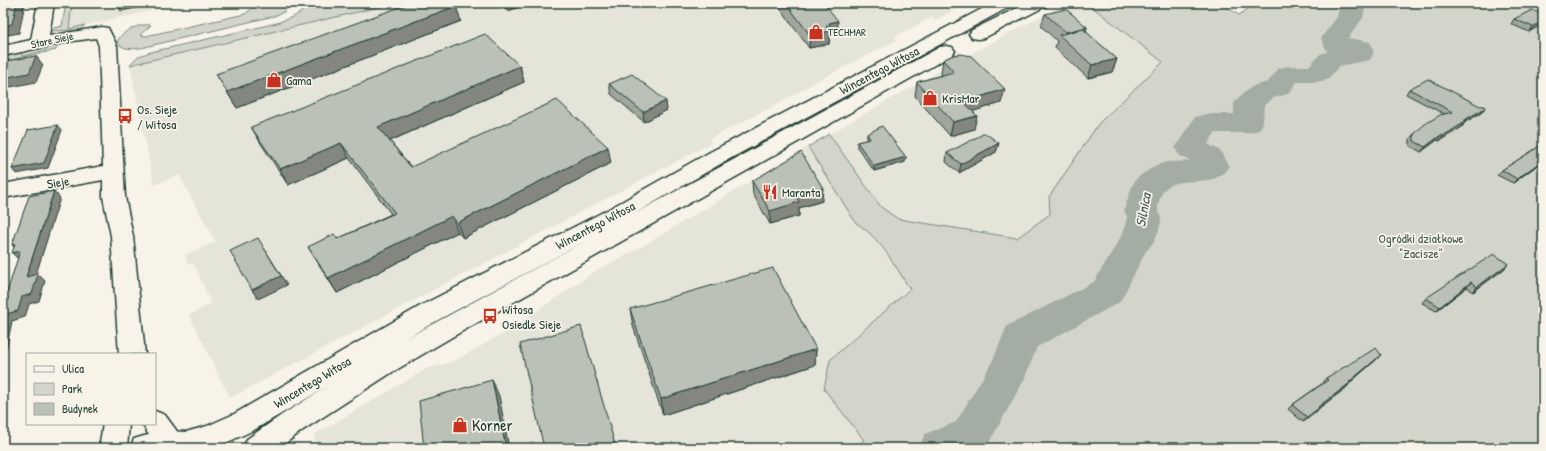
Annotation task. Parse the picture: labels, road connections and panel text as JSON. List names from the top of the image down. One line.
{"streets":{"main road":["Stare Sieje","Wincentego Witosa","Sieje"]},"crossings":[["Stare Sieje","Sieje"]],"water":["Silnica"],"parks":["Ogródki działkowe \"Zacisze\""],"places":{"shop":["TECHMAR","Gama","KrisMar","Korner"],"bus stop":["Os. Sieje / Witosa","Witosa Osiedle Sieje"],"restaurant":["Maranta"]},"legend":["Ulica","Park","Budynek"]}
